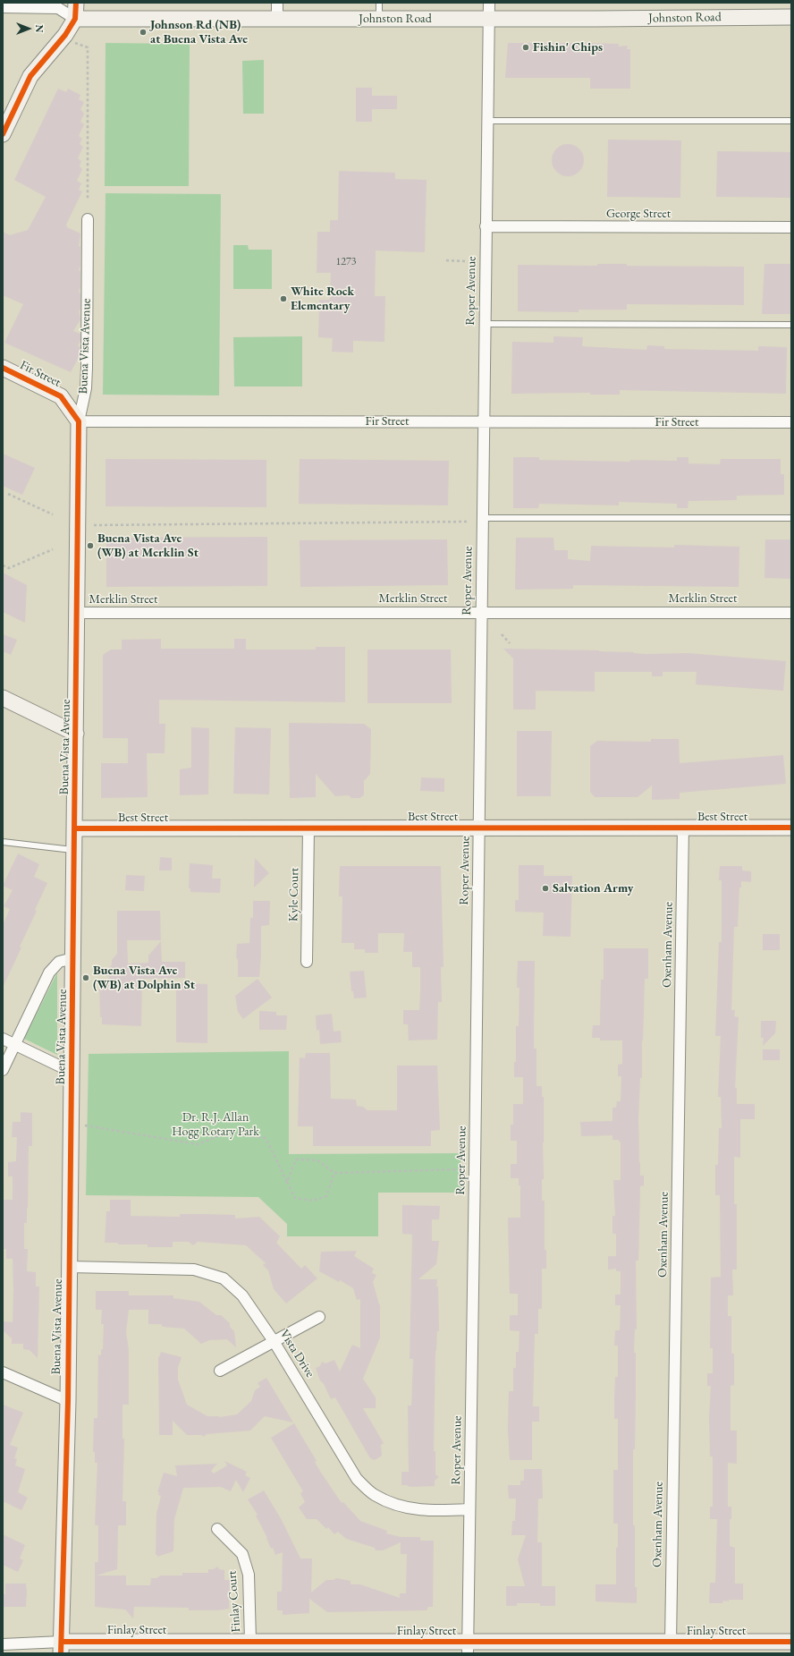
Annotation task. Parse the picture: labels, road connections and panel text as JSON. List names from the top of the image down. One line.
{"streets":{"street":["Johnston Road","George Street","Roper Avenue","Buena Vista Avenue","Fir Street","Merklin Street","Best Street","Kyle Court","Oxenham Avenue","Vista Drive","Finlay Court","Finlay Street"]},"crossings":[["Johnston Road","Roper Avenue"],["George Street","Roper Avenue"],["Roper Avenue","Fir Street"],["Roper Avenue","Merklin Street"],["Roper Avenue","Best Street"],["Roper Avenue","Vista Drive"],["Roper Avenue","Finlay Street"],["Buena Vista Avenue","Fir Street"],["Buena Vista Avenue","Merklin Street"],["Buena Vista Avenue","Best Street"],["Buena Vista Avenue","Vista Drive"],["Buena Vista Avenue","Finlay Street"],["Best Street","Kyle Court"],["Best Street","Oxenham Avenue"],["Oxenham Avenue","Finlay Street"],["Finlay Court","Finlay Street"]],"parks":["Dr. R.J. Allan Hogg Rotary Park"],"places":["Johnson Rd (NB) at Buena Vista Ave","Fishin' Chips","White Rock Elementary","Buena Vista Ave (WB) at Merklin St","Salvation Army","Buena Vista Ave (WB) at Dolphin St"],"house_numbers":["1273"],"north":"right"}
